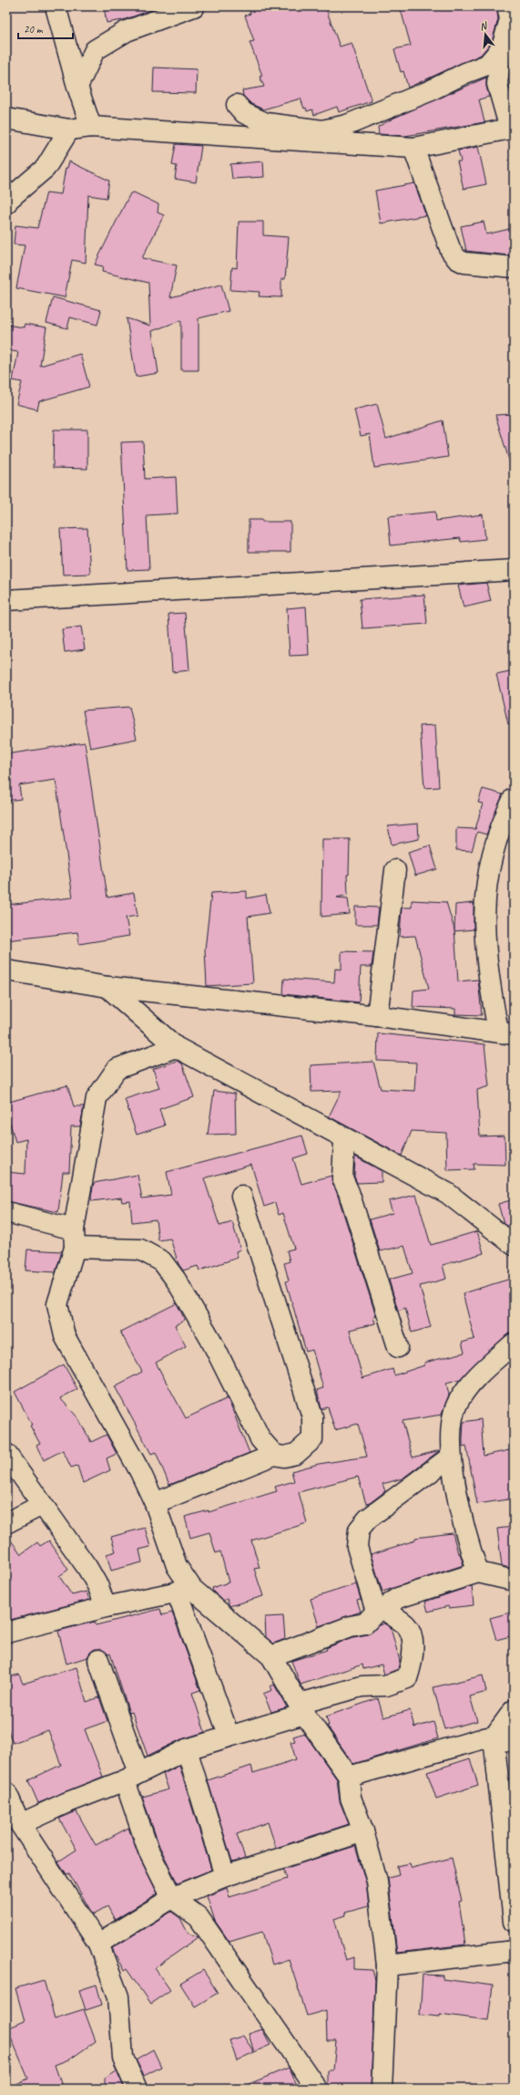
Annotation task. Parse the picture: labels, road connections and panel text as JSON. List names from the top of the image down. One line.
{"scale_bar":"20 m","north":"top"}
